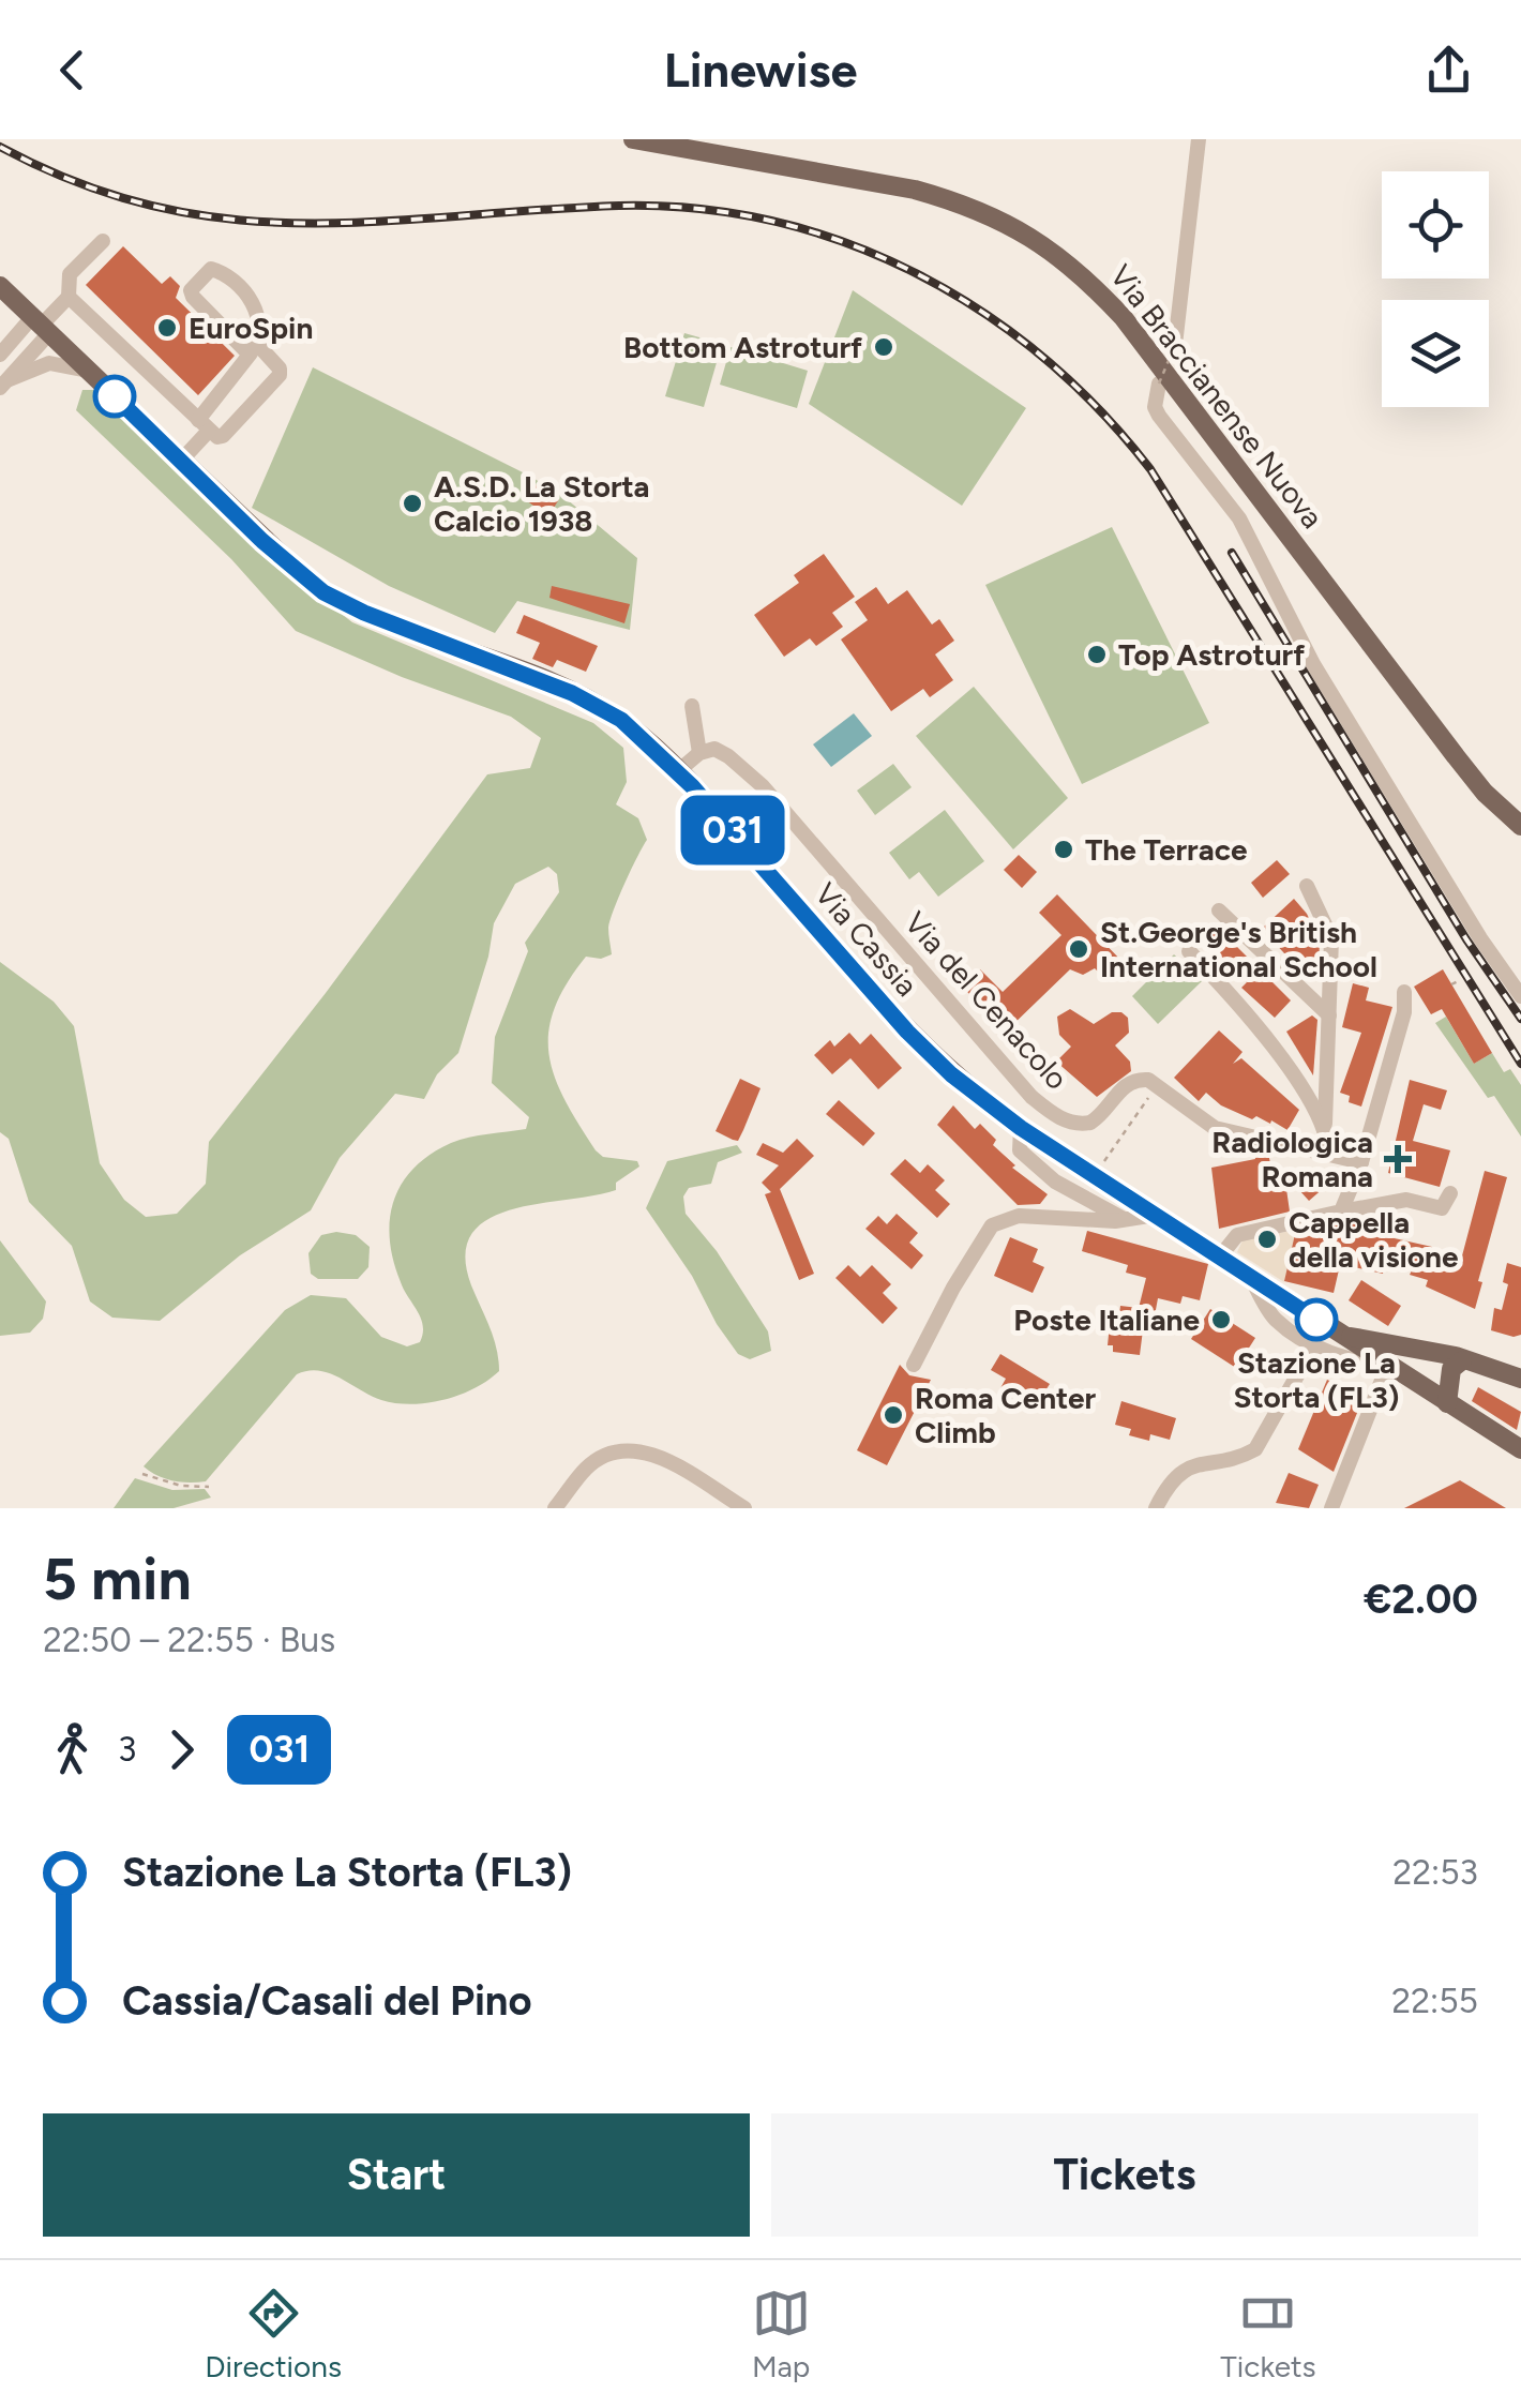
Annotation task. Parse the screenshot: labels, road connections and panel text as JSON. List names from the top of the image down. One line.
{"streets":{"main road":["Via Braccianense Nuova","Via Cassia"],"street":["Via del Cenacolo"]},"places":{"other":["EuroSpin","Bottom Astroturf","A.S.D. La Storta Calcio 1938","Top Astroturf","The Terrace","St.George's British International School","Cappella della visione","Poste Italiane","Stazione La Storta (FL3)","Roma Center Climb"],"health":["Radiologica Romana"]},"lines":["bus line 031"],"page":{"header":"Linewise","on_map":"031","heading":["5 min","22:50 – 22:55 · Bus","€2.00"],"legs":["3","031"],"list":[{"name":"Stazione La Storta (FL3)","value":"22:53"},{"name":"Cassia/Casali del Pino","value":"22:55"}],"buttons":["Start","Tickets"],"tabs":["Directions","Map","Tickets"]}}
